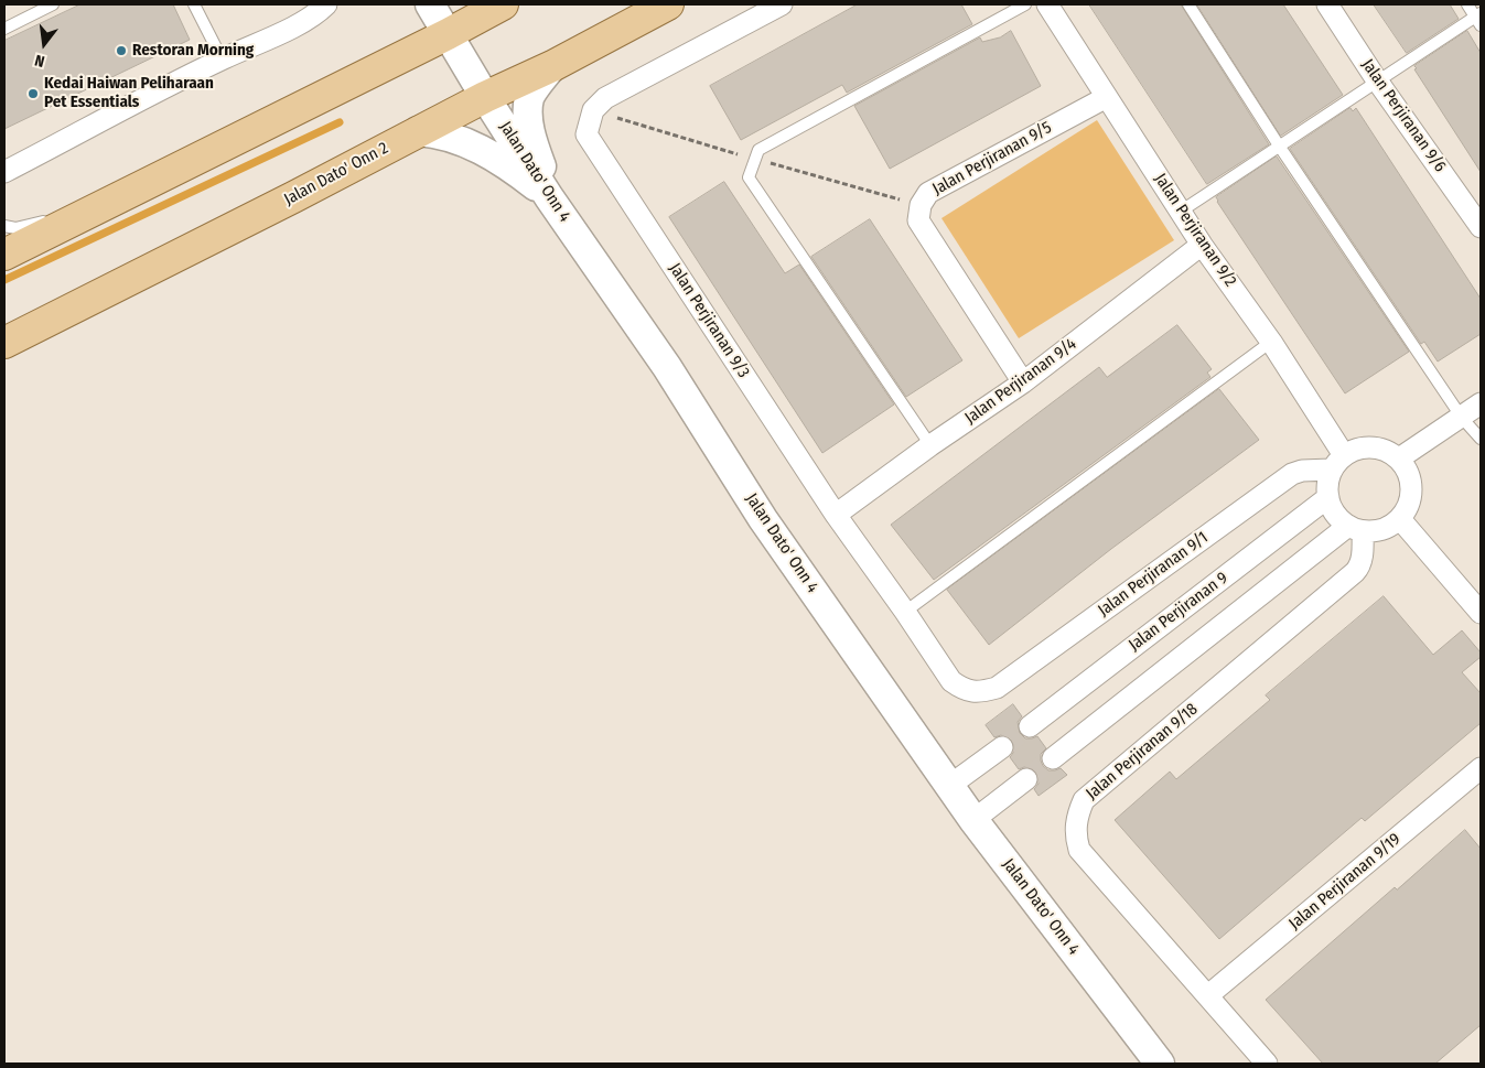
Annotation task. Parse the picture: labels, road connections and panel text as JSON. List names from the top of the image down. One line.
{"streets":{"main road":["Jalan Dato' Onn 4","Jalan Dato' Onn 2"],"street":["Jalan Perjiranan 9/6","Jalan Perjiranan 9/5","Jalan Perjiranan 9/2","Jalan Perjiranan 9/3","Jalan Perjiranan 9/4","Jalan Perjiranan 9/1","Jalan Perjiranan 9","Jalan Perjiranan 9/18","Jalan Perjiranan 9/19"]},"crossings":[["Jalan Perjiranan 9/5","Jalan Perjiranan 9/2"],["Jalan Perjiranan 9/5","Jalan Perjiranan 9/4"],["Jalan Dato' Onn 4","Jalan Dato' Onn 2"],["Jalan Perjiranan 9/2","Jalan Perjiranan 9/4"],["Jalan Perjiranan 9/2","Jalan Perjiranan 9/1"],["Jalan Perjiranan 9/2","Jalan Perjiranan 9"],["Jalan Perjiranan 9/2","Jalan Perjiranan 9/18"],["Jalan Perjiranan 9/3","Jalan Perjiranan 9/4"],["Jalan Perjiranan 9/3","Jalan Perjiranan 9/1"],["Jalan Perjiranan 9/1","Jalan Perjiranan 9"],["Jalan Perjiranan 9/1","Jalan Perjiranan 9/18"],["Jalan Perjiranan 9","Jalan Perjiranan 9/18"],["Jalan Perjiranan 9/18","Jalan Perjiranan 9/19"]],"places":["Restoran Morning","Kedai Haiwan Peliharaan Pet Essentials"],"north":"bottom"}
